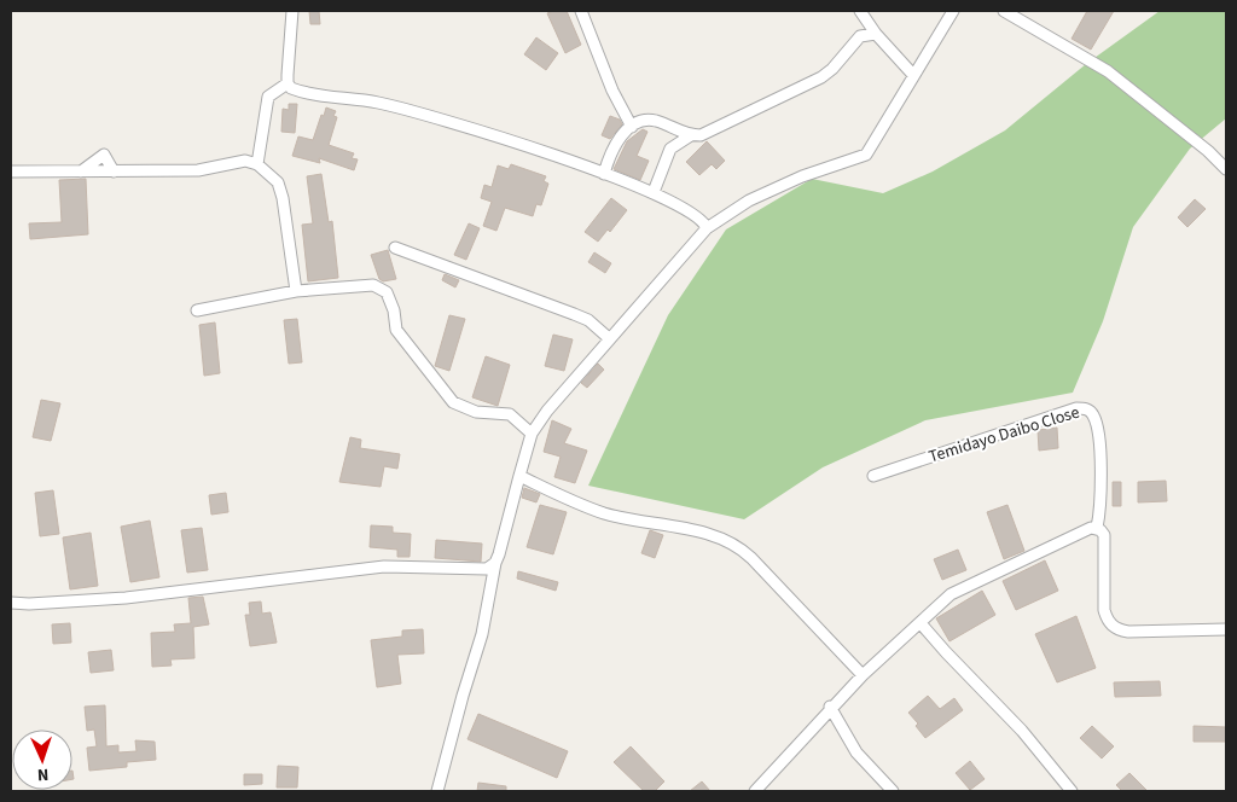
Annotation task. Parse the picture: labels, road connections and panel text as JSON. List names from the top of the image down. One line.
{"streets":{"street":["Temidayo Daibo Close"]},"north":"bottom"}
